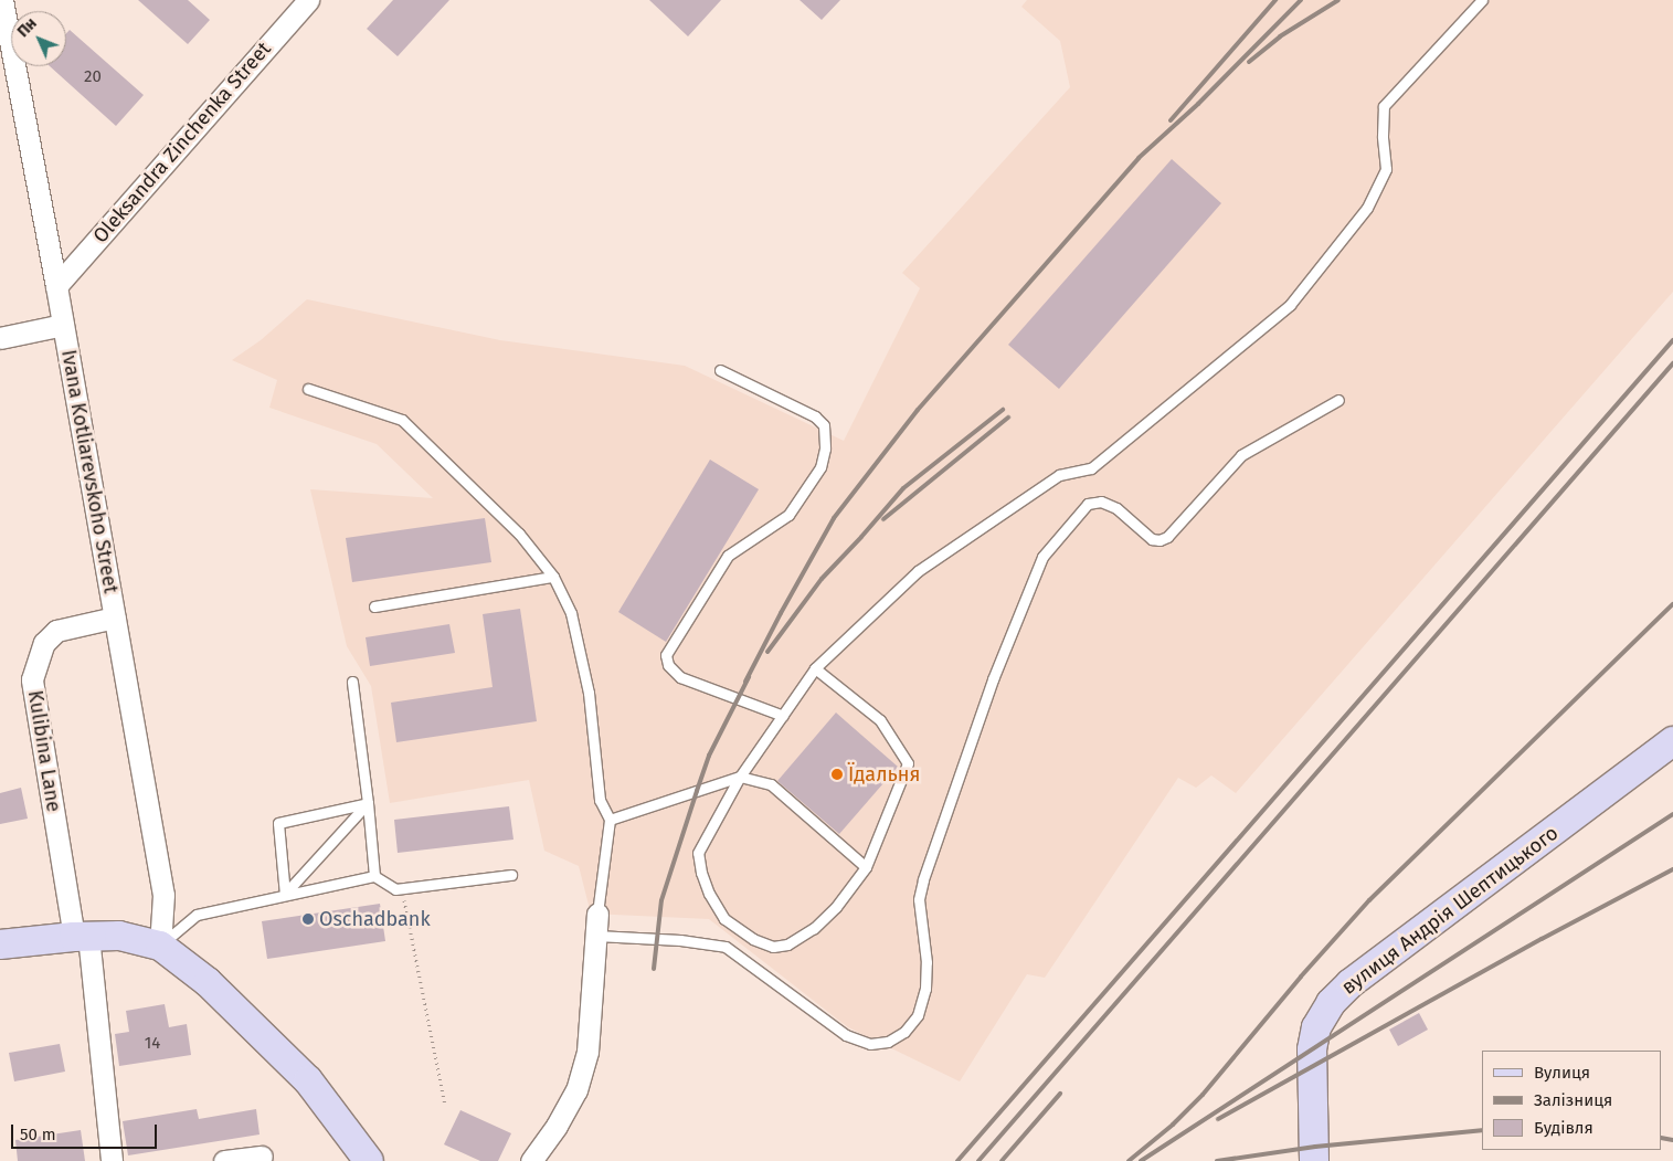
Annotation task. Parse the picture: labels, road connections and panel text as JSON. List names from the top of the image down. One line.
{"streets":{"main road":["вулиця Андрія Шептицького"],"street":["Oleksandra Zinchenka Street","Ivana Kotliarevskoho Street","Kulibina Lane"]},"crossings":[["Oleksandra Zinchenka Street","Ivana Kotliarevskoho Street"],["Ivana Kotliarevskoho Street","Kulibina Lane"]],"places":["Їдальня","Oschadbank"],"house_numbers":["20","14"],"legend":["Вулиця","Залізниця","Будівля"],"scale_bar":"50 m","north":"top left"}
